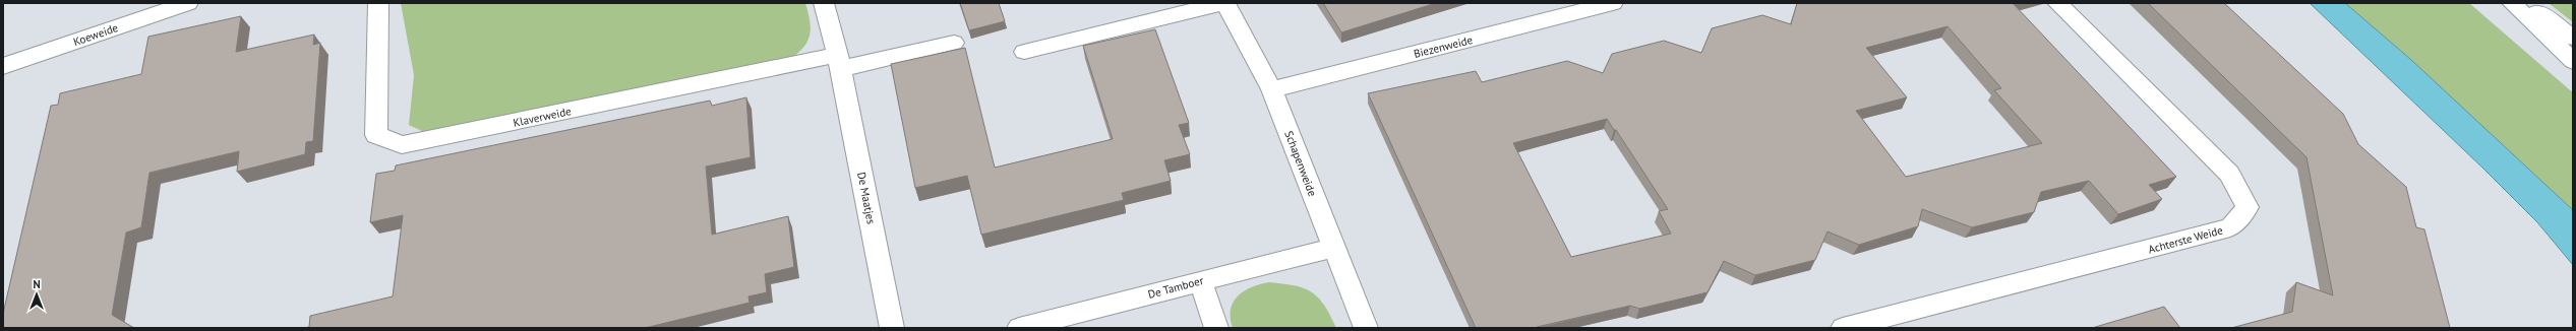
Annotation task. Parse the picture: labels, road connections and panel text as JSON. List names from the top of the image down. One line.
{"streets":{"street":["Koeweide","Biezenweide","Klaverweide","Schapenweide","De Maatjes","Achterste Weide","De Tamboer"]},"crossings":[["Biezenweide","Schapenweide"],["Klaverweide","De Maatjes"],["Schapenweide","De Tamboer"]],"north":"top"}
